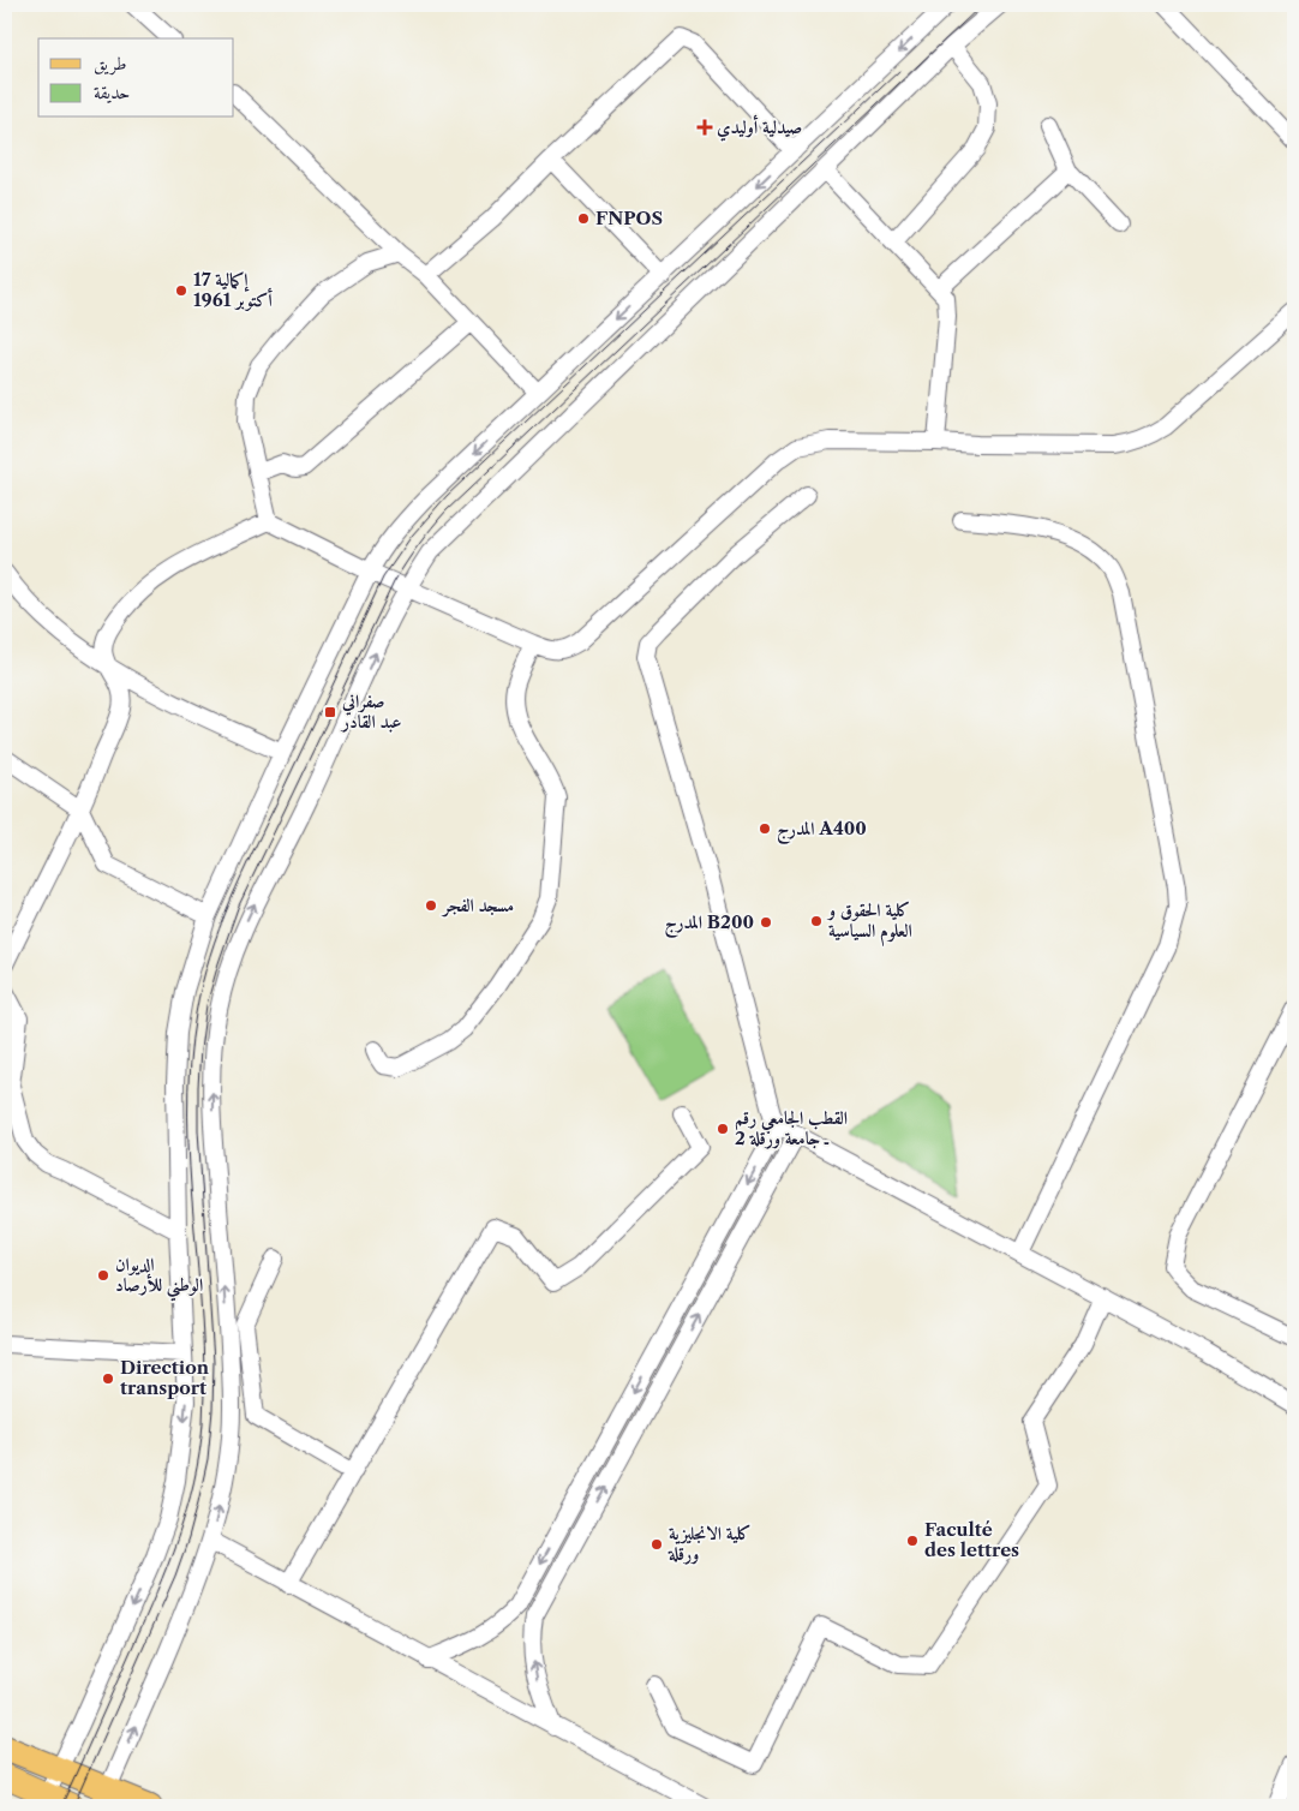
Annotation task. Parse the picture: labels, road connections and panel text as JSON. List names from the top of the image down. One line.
{"places":{"health":["صيدلية أوليدي"],"other":["FNPOS","إكمالية 17 أكتوبر 1961","المدرج A400","مسجد الفجر","كلية الحقوق و العلوم السياسية","المدرج B200","القطب الجامعي رقم 2 ـ جامعة ورقلة","الديوان الوطني للأرصاد","Direction transport","Faculté des lettres","كلية الانجليزية ورقلة"],"transit":["صفراني عبد القادر"]},"legend":["طريق","حديقة"]}
